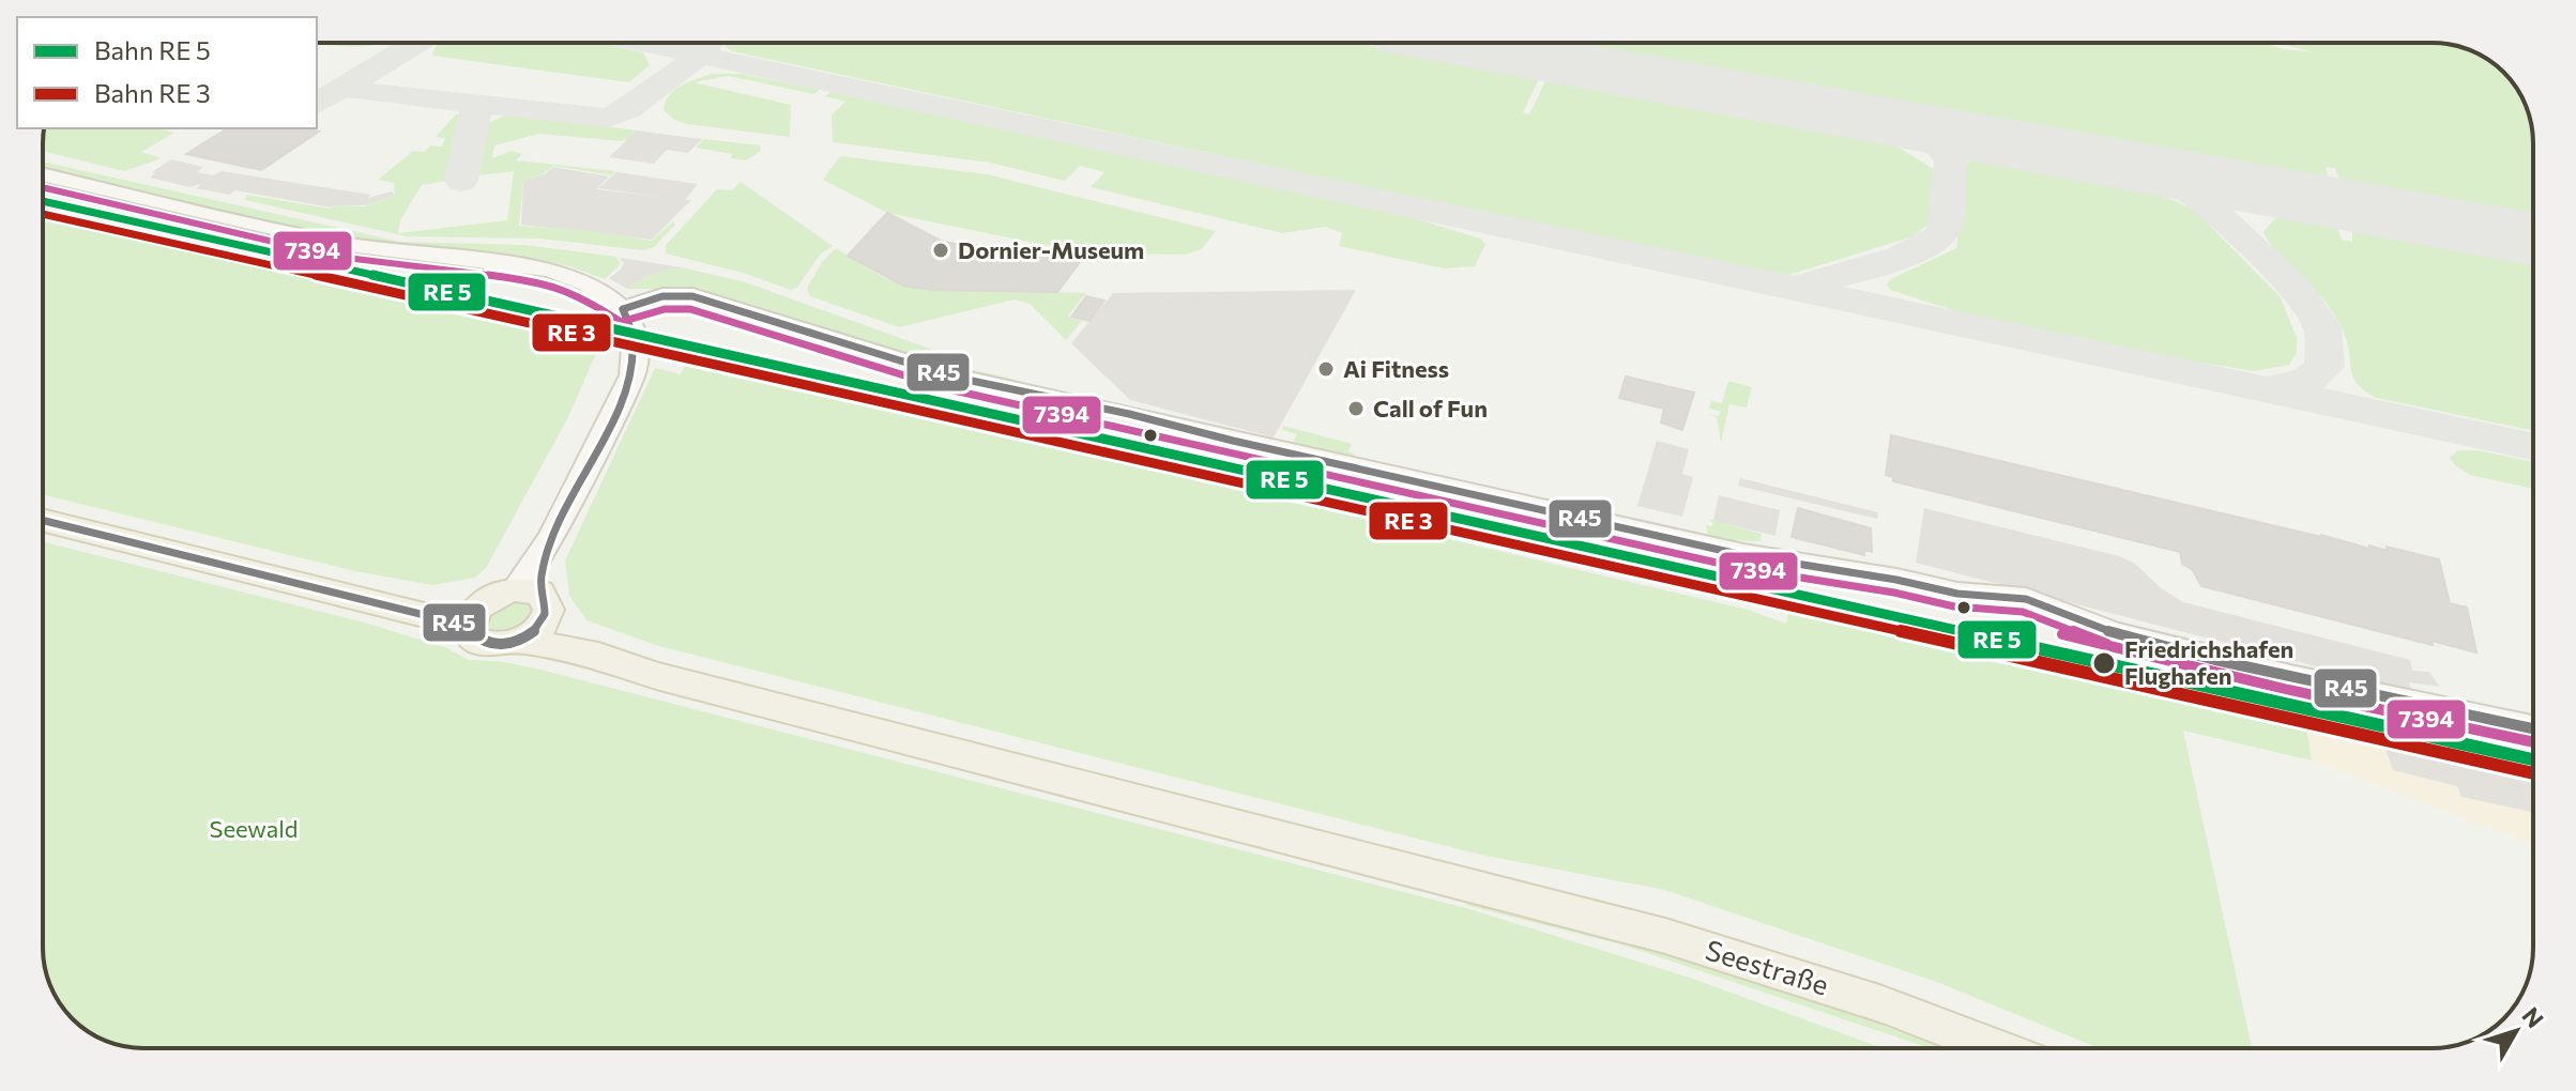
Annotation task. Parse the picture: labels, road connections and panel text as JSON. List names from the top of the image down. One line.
{"streets":{"main road":["Seestraße"]},"parks":["Seewald"],"places":["Dornier-Museum","Ai Fitness","Call of Fun","Friedrichshafen Flughafen"],"lines":["transit line 7394","transit line R45"],"legend":["Bahn RE 5","Bahn RE 3"],"north":"top right"}
